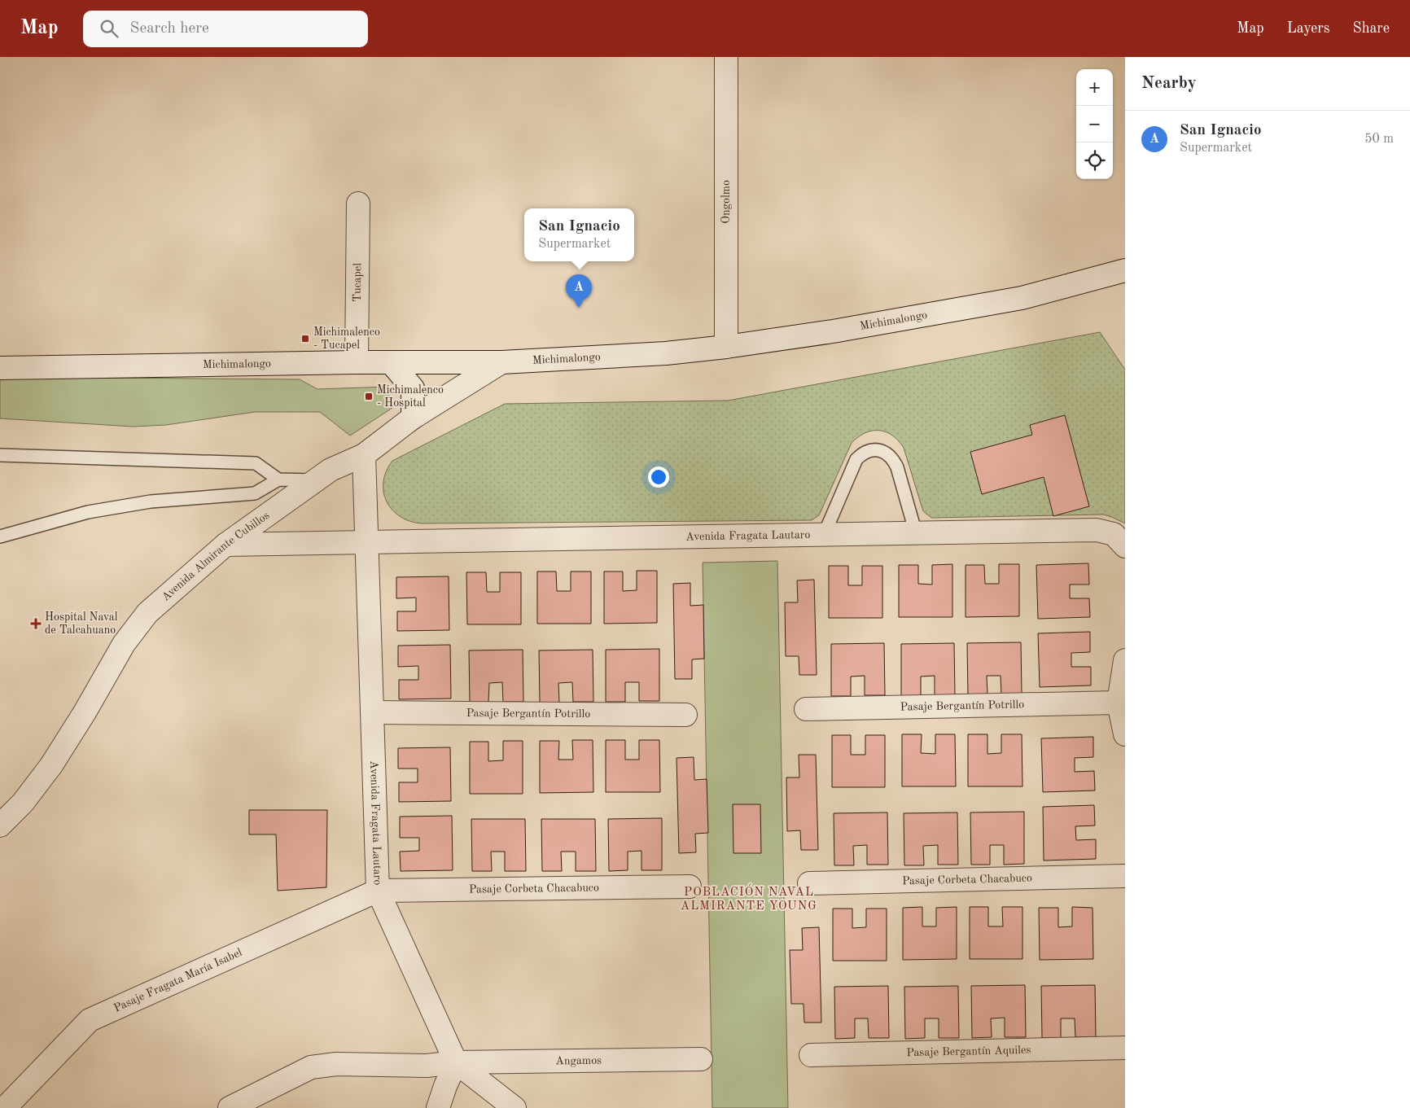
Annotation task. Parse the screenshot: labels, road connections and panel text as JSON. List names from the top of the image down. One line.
{"streets":{"street":["Ongolmo","Tucapel","Michimalongo","Avenida Fragata Lautaro","Avenida Almirante Cubillos","Pasaje Bergantín Potrillo","Pasaje Corbeta Chacabuco","Pasaje Fragata María Isabel","Pasaje Bergantín Aquiles","Angamos"]},"crossings":[["Ongolmo","Michimalongo"],["Tucapel","Michimalongo"],["Michimalongo","Avenida Almirante Cubillos"],["Avenida Fragata Lautaro","Avenida Almirante Cubillos"],["Avenida Fragata Lautaro","Pasaje Bergantín Potrillo"],["Avenida Fragata Lautaro","Pasaje Corbeta Chacabuco"],["Avenida Fragata Lautaro","Pasaje Fragata María Isabel"],["Avenida Fragata Lautaro","Angamos"],["Pasaje Corbeta Chacabuco","Pasaje Fragata María Isabel"]],"districts":["POBLACIÓN NAVAL ALMIRANTE YOUNG"],"places":{"transit":["Michimalenco - Tucapel","Michimalenco - Hospital"],"health":["Hospital Naval de Talcahuano"]},"page":{"header":"Map","search":"Search here","nav":["Map","Layers","Share"],"heading":"Nearby","map_buttons":["+","−"],"list":[{"mark":"A","name":"San Ignacio","note":"Supermarket","value":"50 m"}],"popup":["San Ignacio","Supermarket"],"pins":"A"}}
